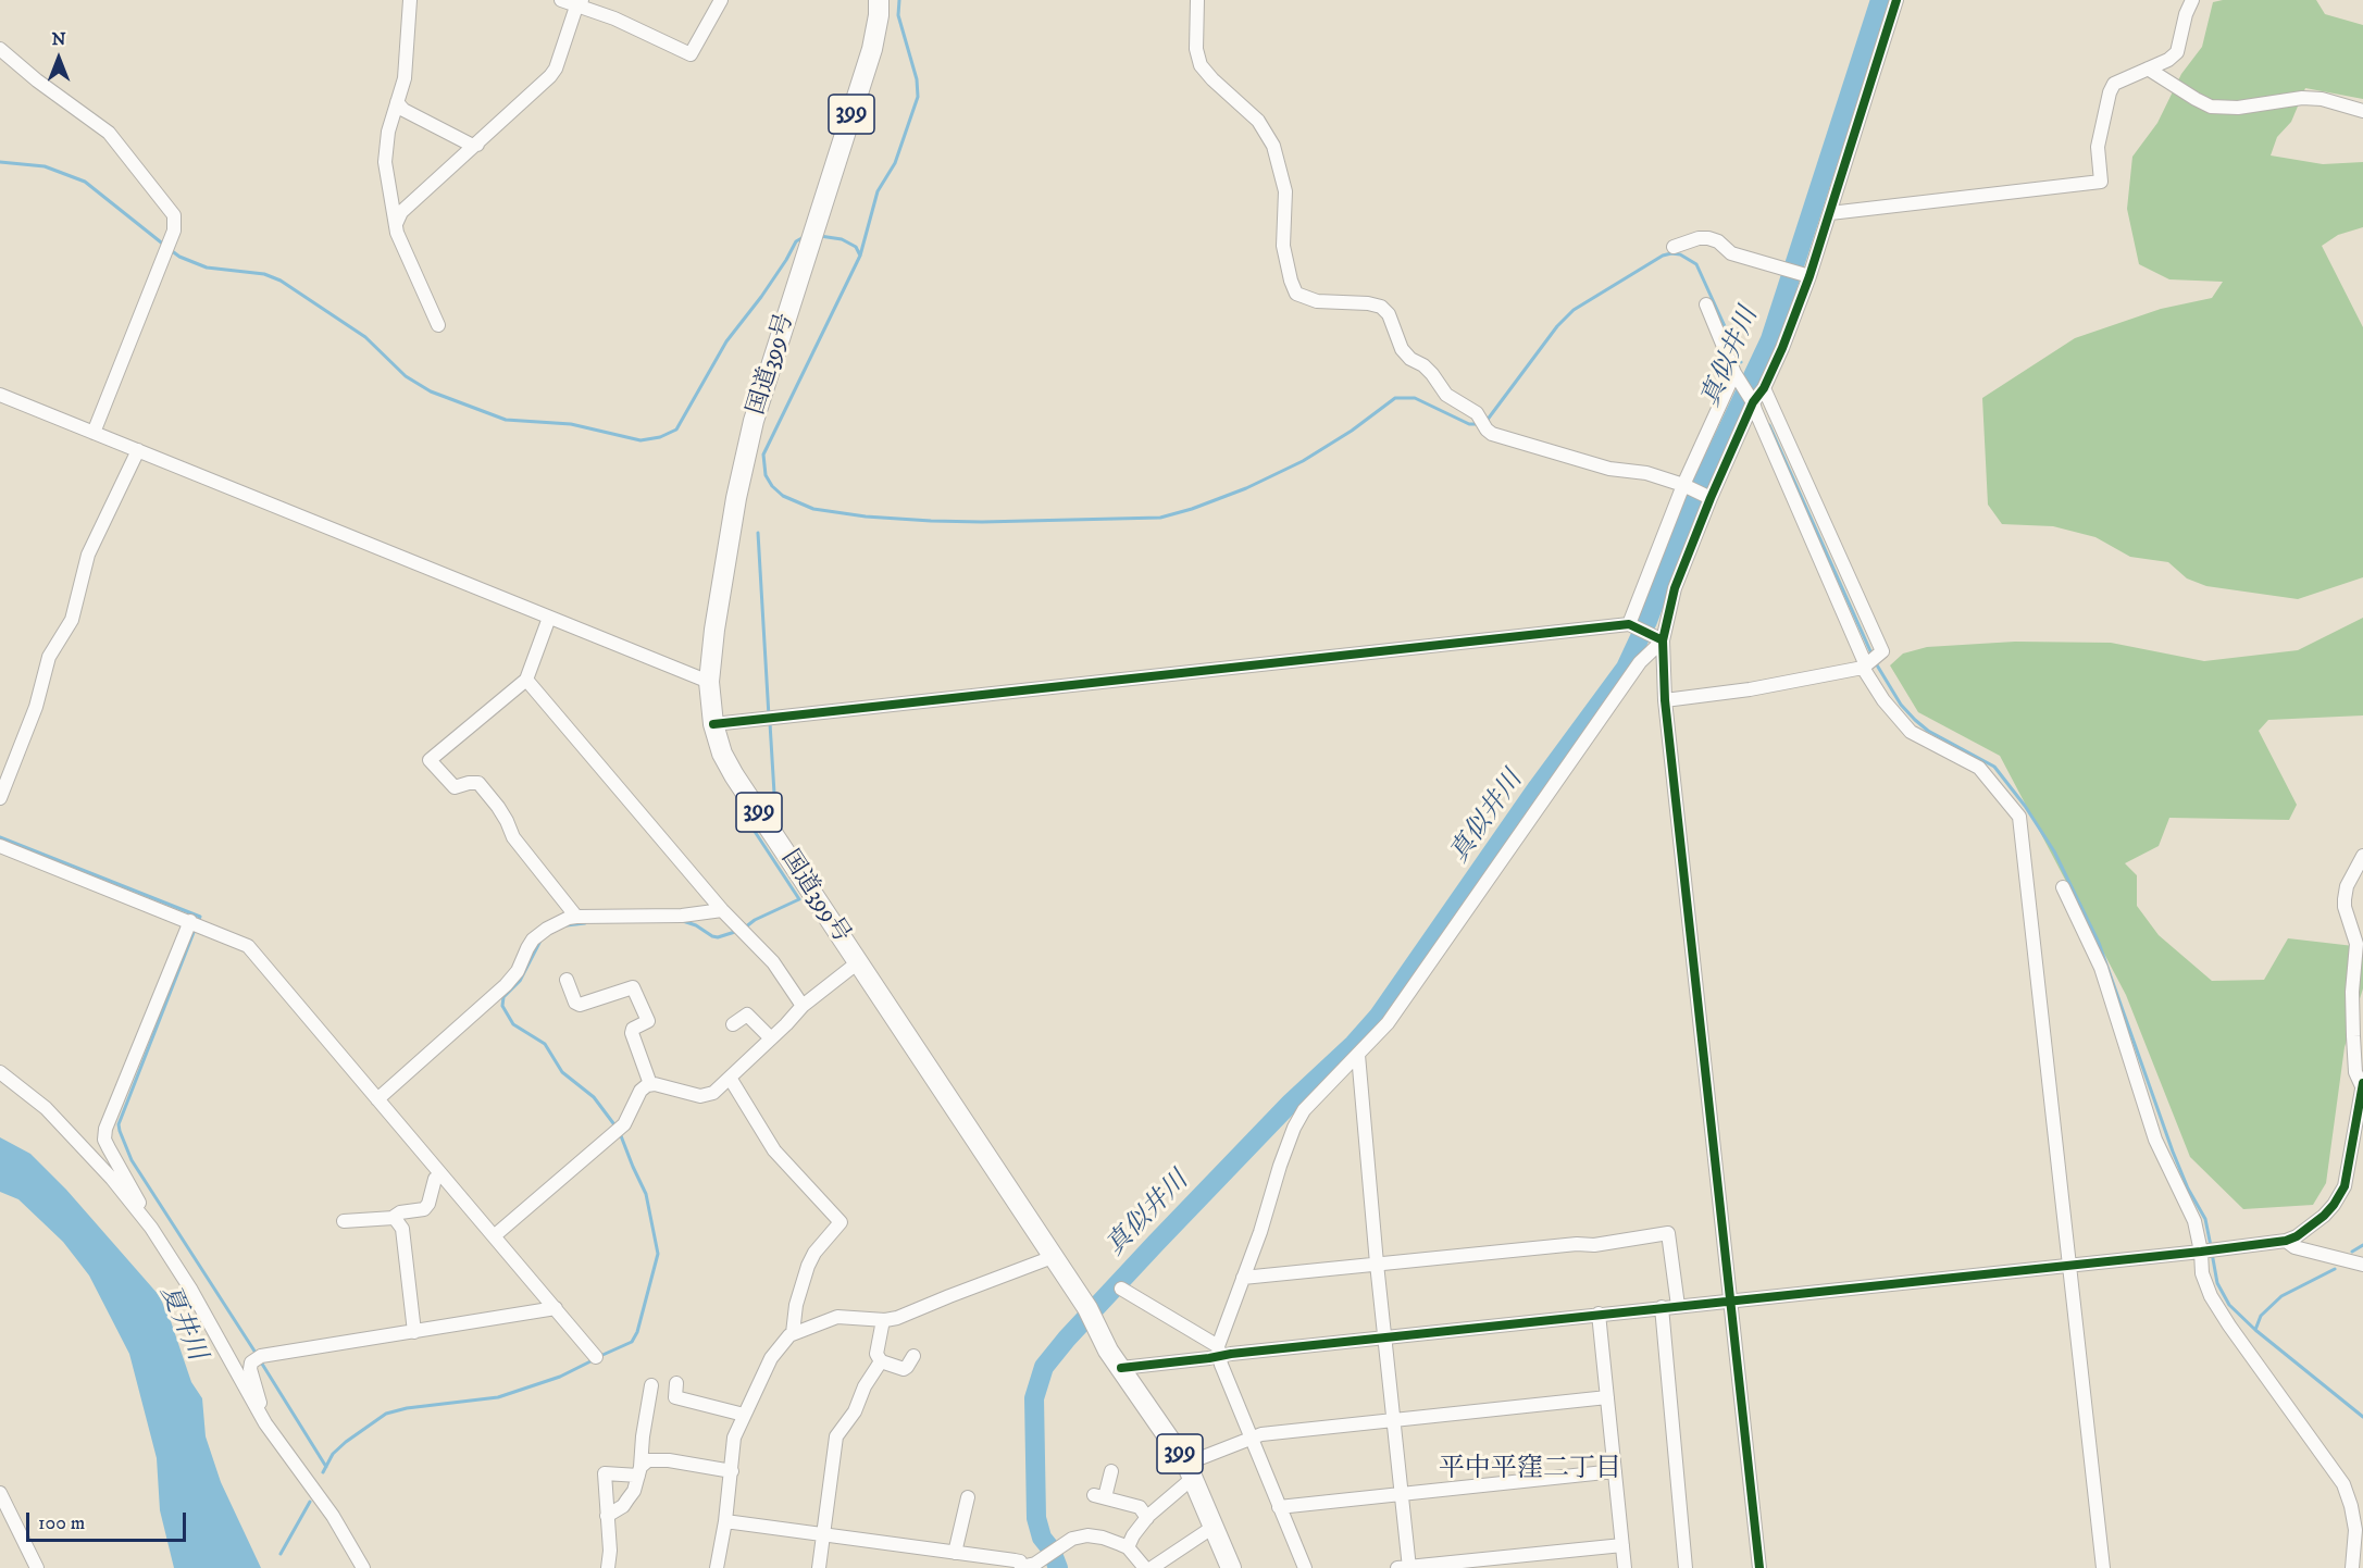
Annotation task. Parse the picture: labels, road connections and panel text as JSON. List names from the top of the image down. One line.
{"streets":{"highway":["399","国道399号"]},"districts":["平中平窪二丁目"],"water":["真似井川","夏井川"],"scale_bar":"100 m","north":"top"}
